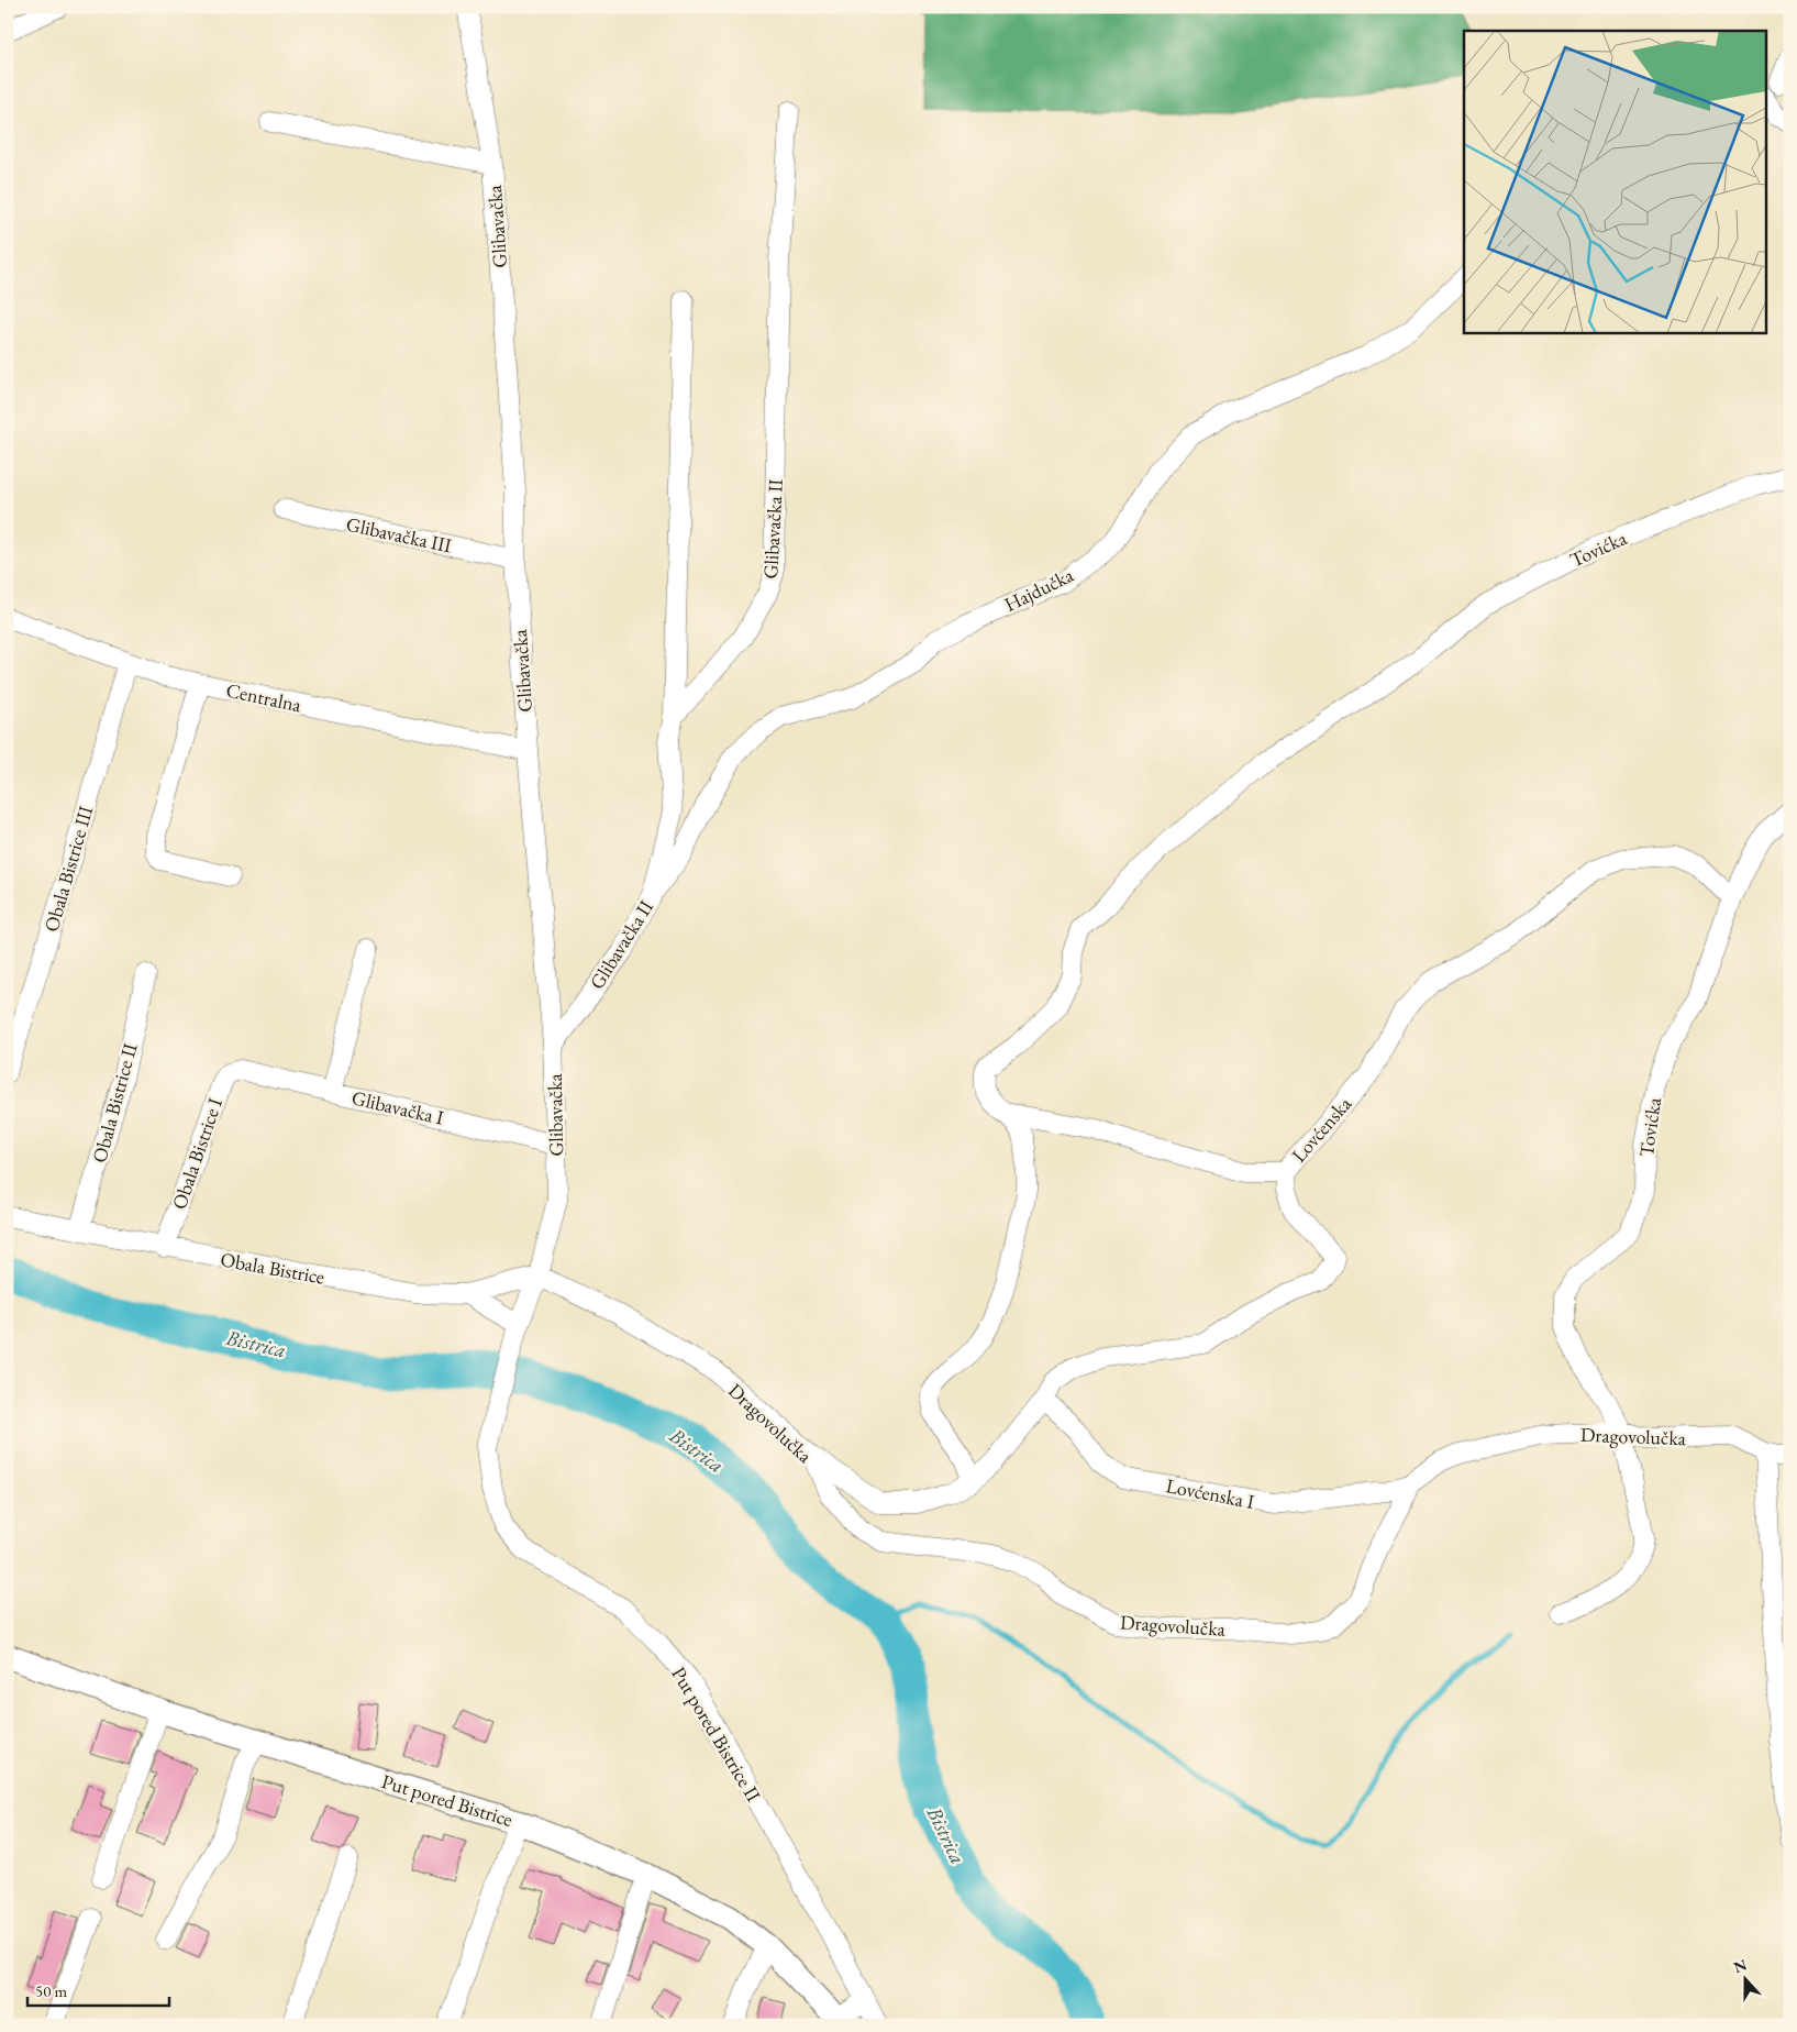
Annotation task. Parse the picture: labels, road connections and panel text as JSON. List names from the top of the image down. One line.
{"streets":{"street":["Glibavačka","Glibavačka II","Glibavačka III","Tovićka","Hajdučka","Centralna","Obala Bistrice III","Obala Bistrice II","Glibavačka I","Lovćenska","Obala Bistrice I","Obala Bistrice","Dragovolučka","Lovćenska I","Put pored Bistrice II","Put pored Bistrice"]},"crossings":[["Glibavačka","Glibavačka II"],["Glibavačka","Glibavačka III"],["Glibavačka","Centralna"],["Glibavačka","Glibavačka I"],["Glibavačka","Obala Bistrice"],["Glibavačka","Dragovolučka"],["Glibavačka","Put pored Bistrice II"],["Glibavačka II","Hajdučka"],["Tovićka","Lovćenska"],["Tovićka","Dragovolučka"],["Centralna","Obala Bistrice III"],["Obala Bistrice II","Obala Bistrice"],["Glibavačka I","Obala Bistrice I"],["Lovćenska","Dragovolučka"],["Lovćenska","Lovćenska I"],["Obala Bistrice I","Obala Bistrice"],["Obala Bistrice","Dragovolučka"],["Dragovolučka","Lovćenska I"]],"water":["Bistrica"],"scale_bar":"50 m","north":"top"}
